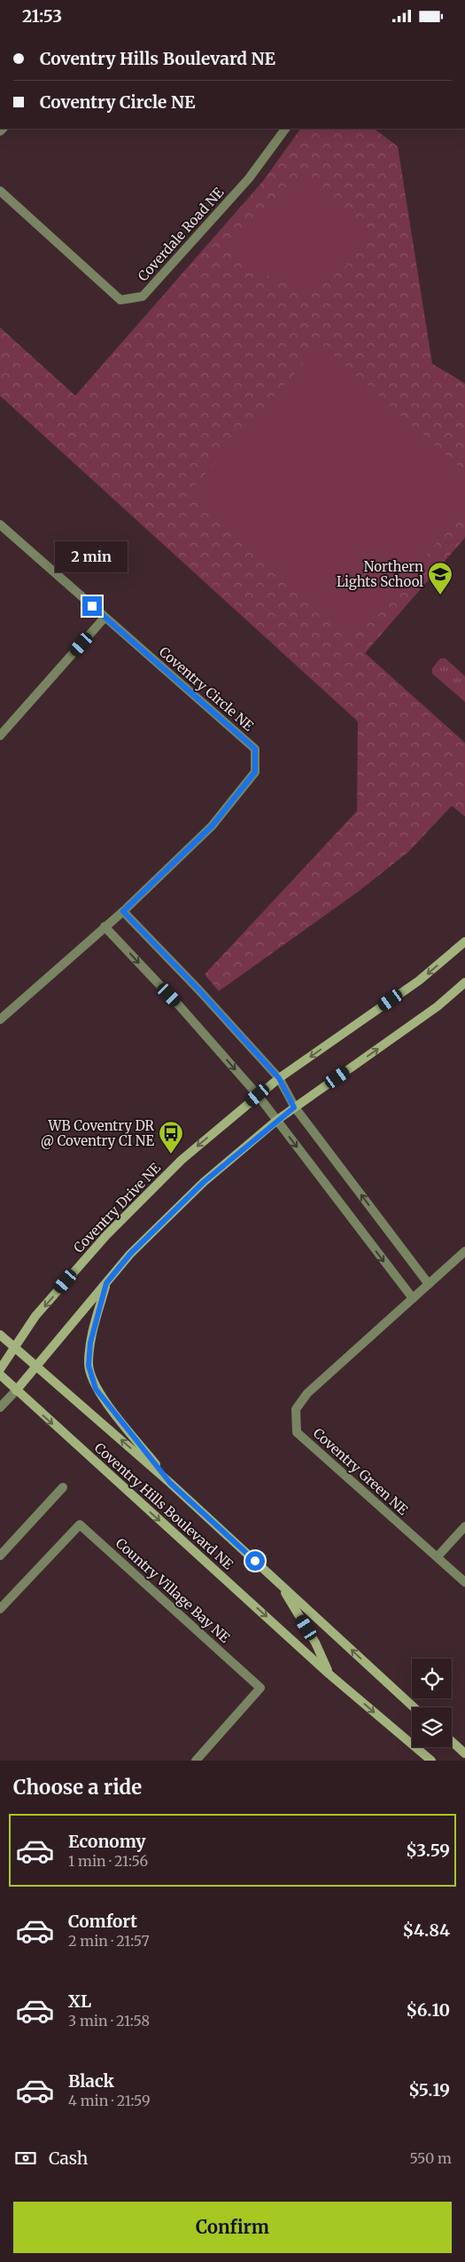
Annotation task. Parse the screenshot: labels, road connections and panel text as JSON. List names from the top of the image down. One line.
{"streets":{"street":["Coverdale Road NE","Coventry Circle NE","Coventry Drive NE","Coventry Green NE","Coventry Hills Boulevard NE","Country Village Bay NE"]},"crossings":[["Coventry Drive NE","Coventry Hills Boulevard NE"]],"places":{"school or university":["Northern Lights School"],"bus stop":["WB Coventry DR @ Coventry CI NE"]},"page":{"status":"21:53","banner":["Coventry Hills Boulevard NE","Coventry Circle NE"],"bubble":"2 min","heading":"Choose a ride","list":[{"name":"Economy","note":"1 min · 21:56","value":"$3.59"},{"name":"Comfort","note":"2 min · 21:57","value":"$4.84"},{"name":"XL","note":"3 min · 21:58","value":"$6.10"},{"name":"Black","note":"4 min · 21:59","value":"$5.19"}],"pay":["Cash","550 m"],"buttons":"Confirm"}}
